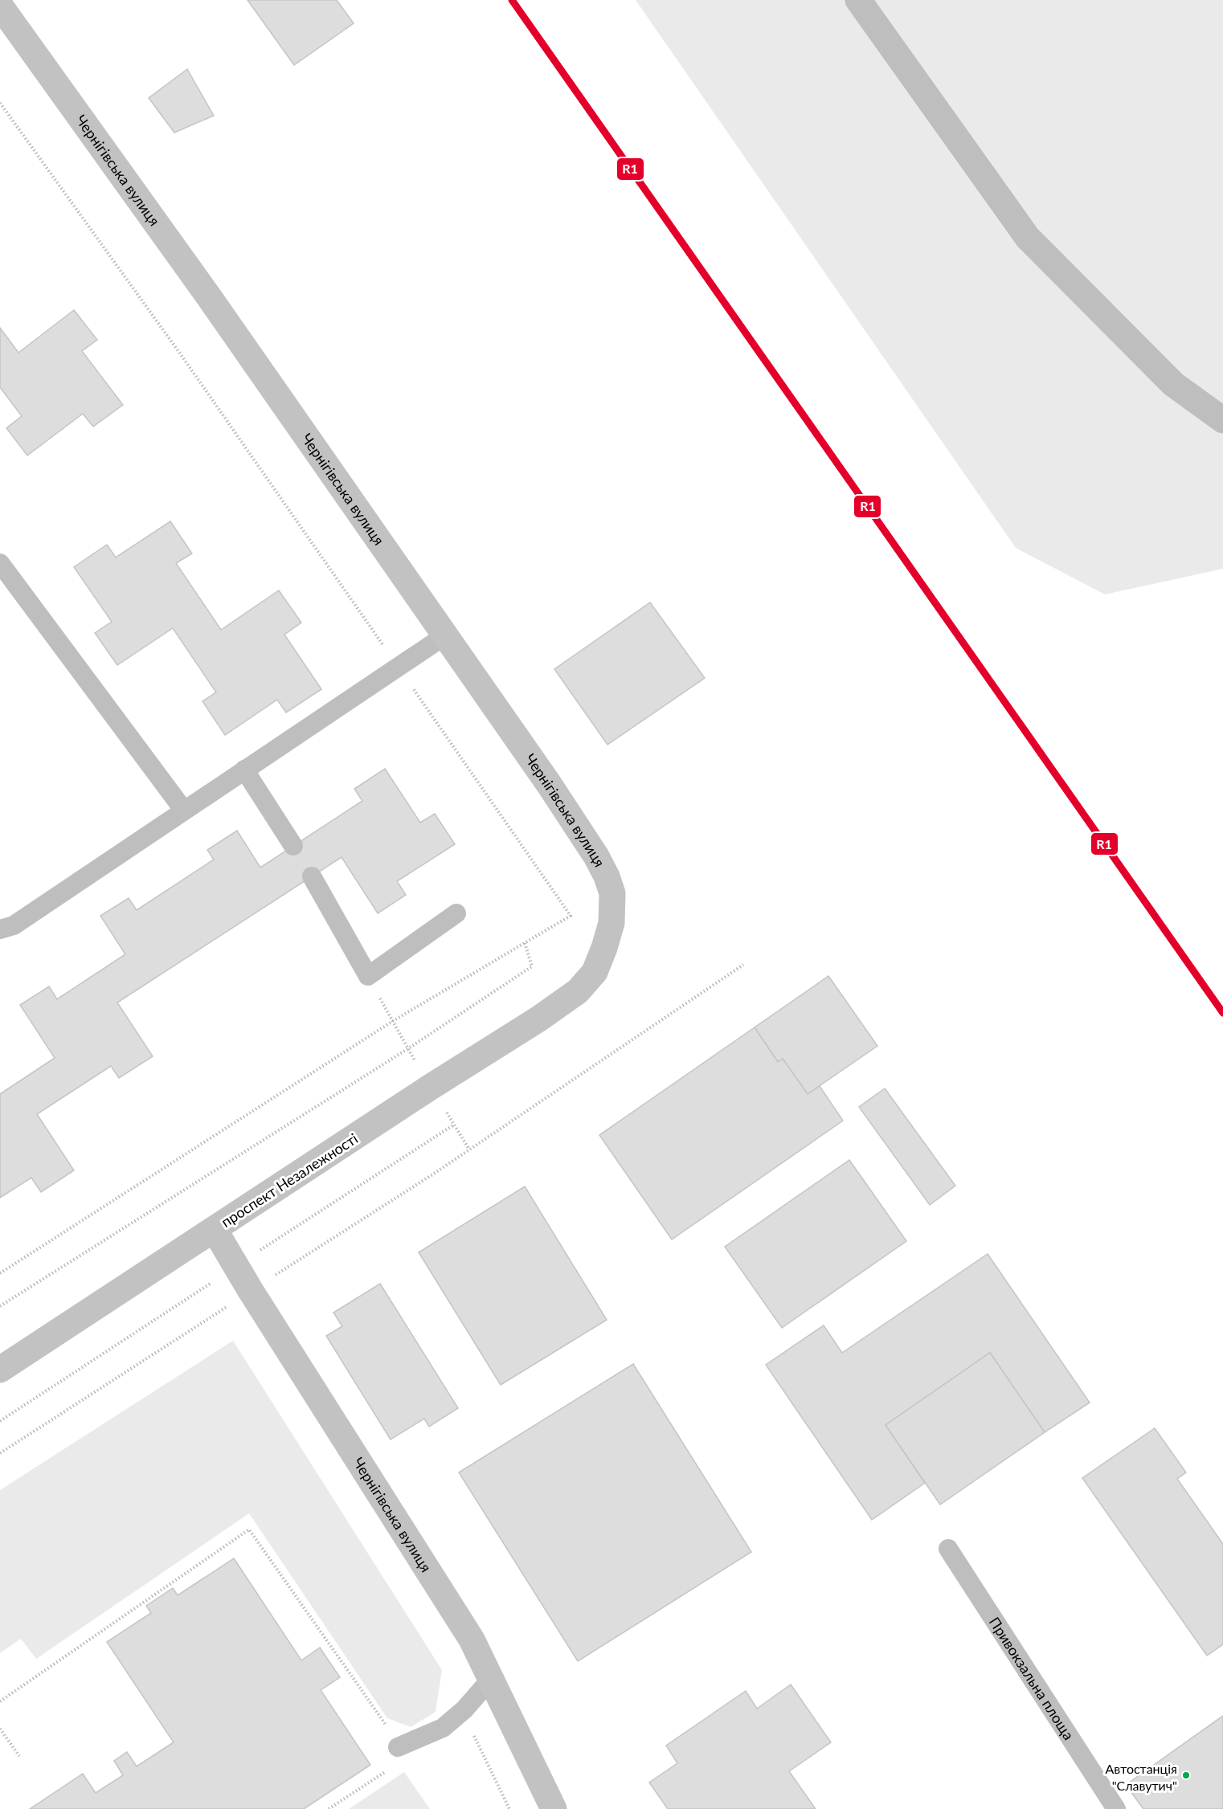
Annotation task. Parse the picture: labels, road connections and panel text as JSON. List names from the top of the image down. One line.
{"streets":{"street":["Чернігівська вулиця","проспект Незалежності"],"lane":["Привокзальна площа"]},"crossings":[["Чернігівська вулиця","проспект Незалежності"]],"places":["Автостанція \"Славутич\""],"lines":["transit line R1"]}
